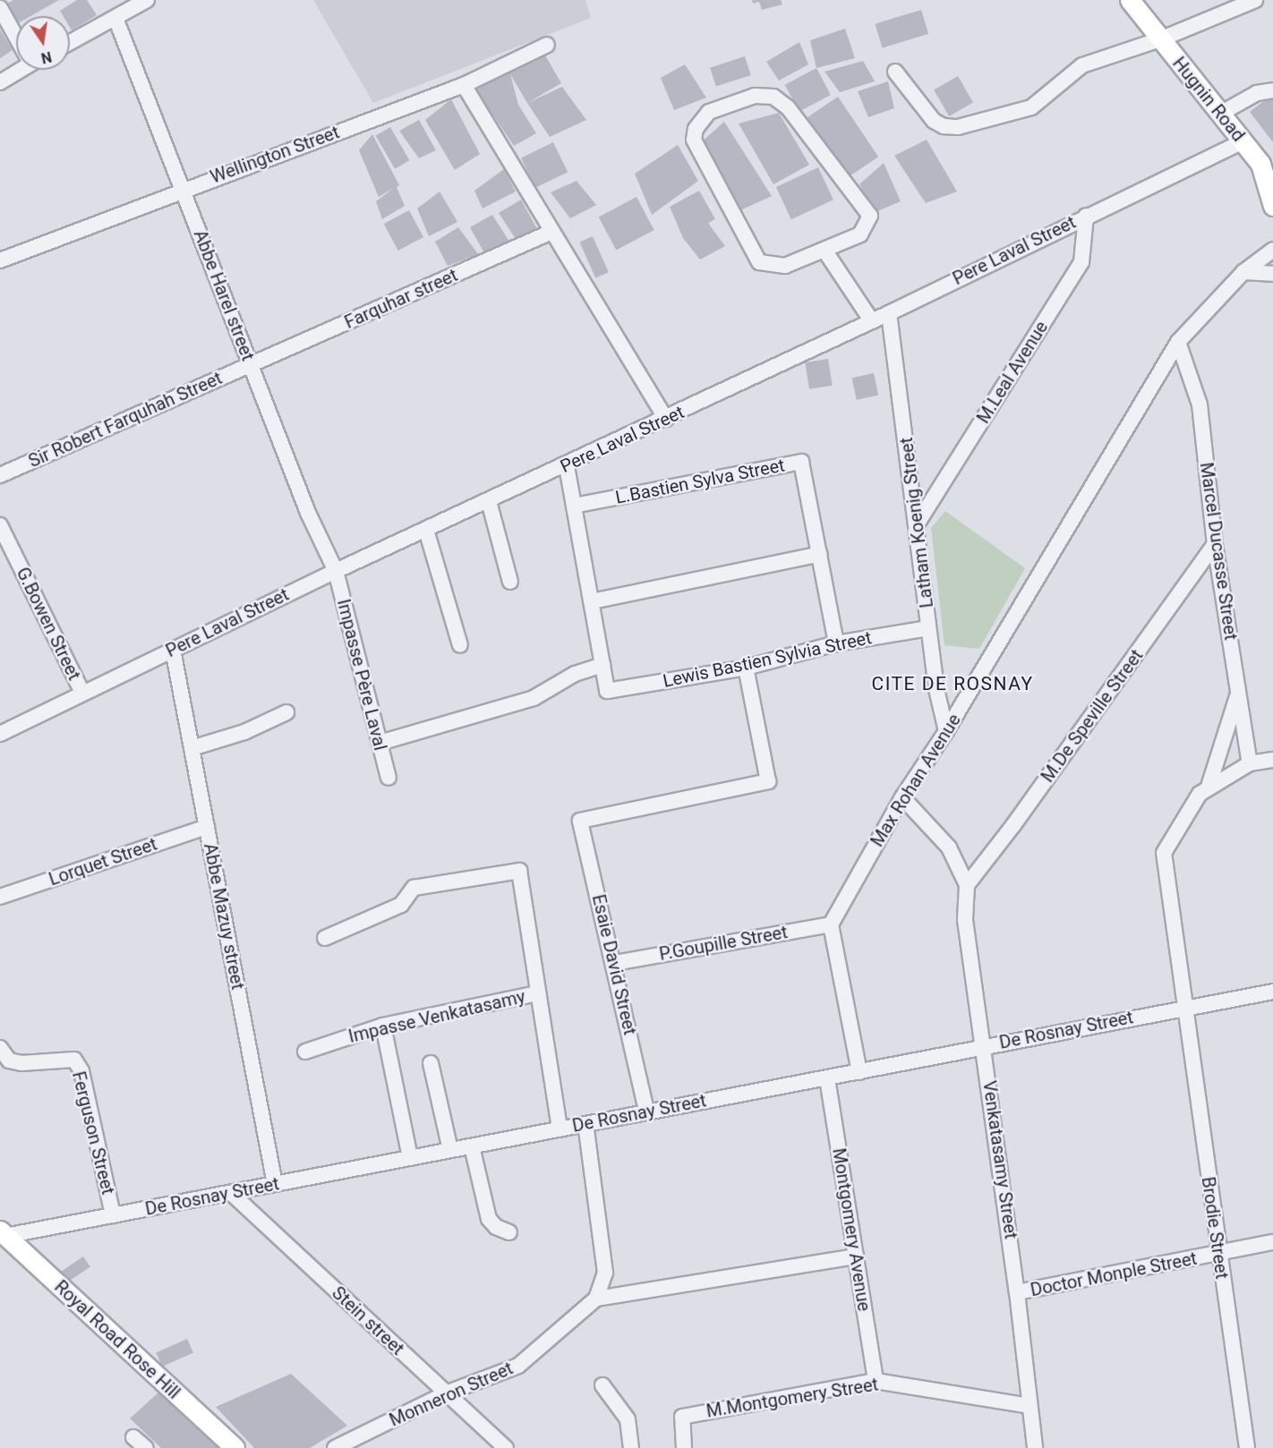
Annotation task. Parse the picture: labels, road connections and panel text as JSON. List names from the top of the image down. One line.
{"streets":{"main road":["Hugnin Road","Royal Road Rose Hill"],"street":["Wellington Street","Pere Laval Street","Abbe Harel street","Farquhar street","M.Leal Avenue","Sir Robert Farquhah Street","L.Bastien Sylva Street","Latham Koenig Street","Marcel Ducasse Street","G.Bowen Street","Lewis Bastien Sylvia Street","Impasse Père Laval","M.De Speville Street","Max Rohan Avenue","Lorquet Street","Abbe Mazuy street","P.Goupille Street","Esaie David Street","Impasse Venkatasamy","De Rosnay Street","Ferguson Street","Venkatasamy Street","Brodie Street","Montgomery Avenue","Doctor Monple Street","Stein street","Monneron Street","M.Montgomery Street"]},"crossings":[["Hugnin Road","Pere Laval Street"],["Wellington Street","Abbe Harel street"],["Pere Laval Street","Abbe Harel street"],["Pere Laval Street","M.Leal Avenue"],["Pere Laval Street","Latham Koenig Street"],["Pere Laval Street","G.Bowen Street"],["Pere Laval Street","Impasse Père Laval"],["Pere Laval Street","Abbe Mazuy street"],["Abbe Harel street","Farquhar street"],["Abbe Harel street","Sir Robert Farquhah Street"],["Abbe Harel street","Impasse Père Laval"],["Farquhar street","Sir Robert Farquhah Street"],["M.Leal Avenue","Latham Koenig Street"],["L.Bastien Sylva Street","Lewis Bastien Sylvia Street"],["Latham Koenig Street","Lewis Bastien Sylvia Street"],["Latham Koenig Street","Max Rohan Avenue"],["Marcel Ducasse Street","M.De Speville Street"],["Marcel Ducasse Street","Max Rohan Avenue"],["Lewis Bastien Sylvia Street","Esaie David Street"],["M.De Speville Street","Venkatasamy Street"],["Max Rohan Avenue","P.Goupille Street"],["Max Rohan Avenue","Venkatasamy Street"],["Lorquet Street","Abbe Mazuy street"],["Abbe Mazuy street","De Rosnay Street"],["P.Goupille Street","Esaie David Street"],["Esaie David Street","De Rosnay Street"],["De Rosnay Street","Ferguson Street"],["De Rosnay Street","Venkatasamy Street"],["De Rosnay Street","Brodie Street"],["De Rosnay Street","Montgomery Avenue"],["De Rosnay Street","Stein street"],["De Rosnay Street","Royal Road Rose Hill"],["Venkatasamy Street","Doctor Monple Street"],["Venkatasamy Street","M.Montgomery Street"],["Brodie Street","Doctor Monple Street"],["Montgomery Avenue","M.Montgomery Street"],["Stein street","Monneron Street"]],"districts":["CITE DE ROSNAY"],"north":"bottom"}
